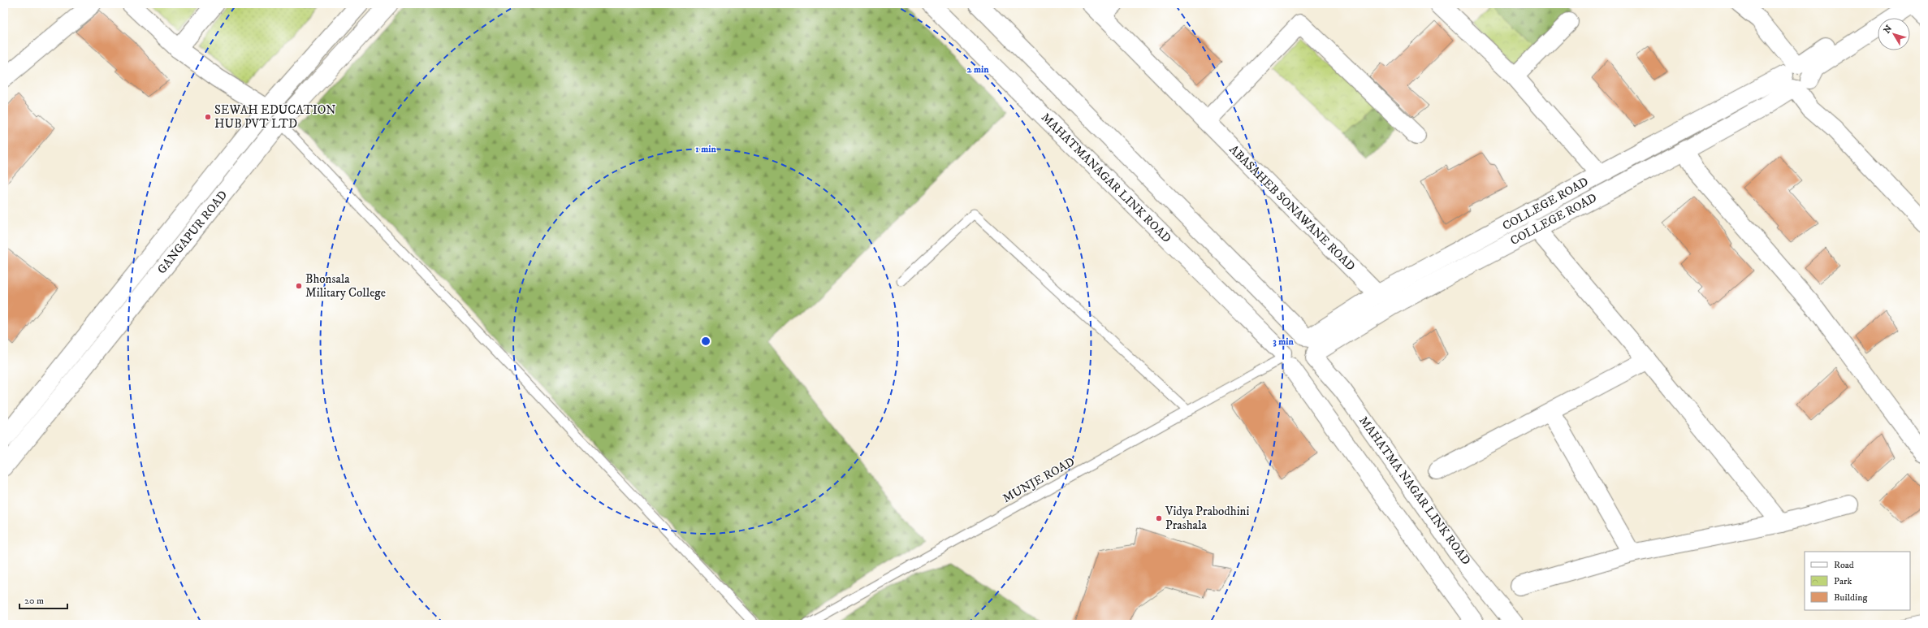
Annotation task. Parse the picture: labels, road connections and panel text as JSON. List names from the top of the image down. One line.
{"streets":{"main road":["MAHATMANAGAR LINK ROAD","COLLEGE ROAD","ABASAHEB SONAWANE ROAD","GANGAPUR ROAD","MAHATMA NAGAR LINK ROAD"],"lane":["MUNJE ROAD"]},"crossings":[["MAHATMANAGAR LINK ROAD","COLLEGE ROAD"],["MAHATMANAGAR LINK ROAD","MUNJE ROAD"],["MAHATMANAGAR LINK ROAD","MAHATMA NAGAR LINK ROAD"],["COLLEGE ROAD","ABASAHEB SONAWANE ROAD"],["COLLEGE ROAD","MUNJE ROAD"],["COLLEGE ROAD","MAHATMA NAGAR LINK ROAD"],["MUNJE ROAD","MAHATMA NAGAR LINK ROAD"]],"places":["SEWAH EDUCATION HUB PVT LTD","Bhonsala Military College","Vidya Prabodhini Prashala"],"legend":["Road","Park","Building"],"scale_bar":"20 m","north":"top left","rings":["2 min","1 min","3 min"]}
